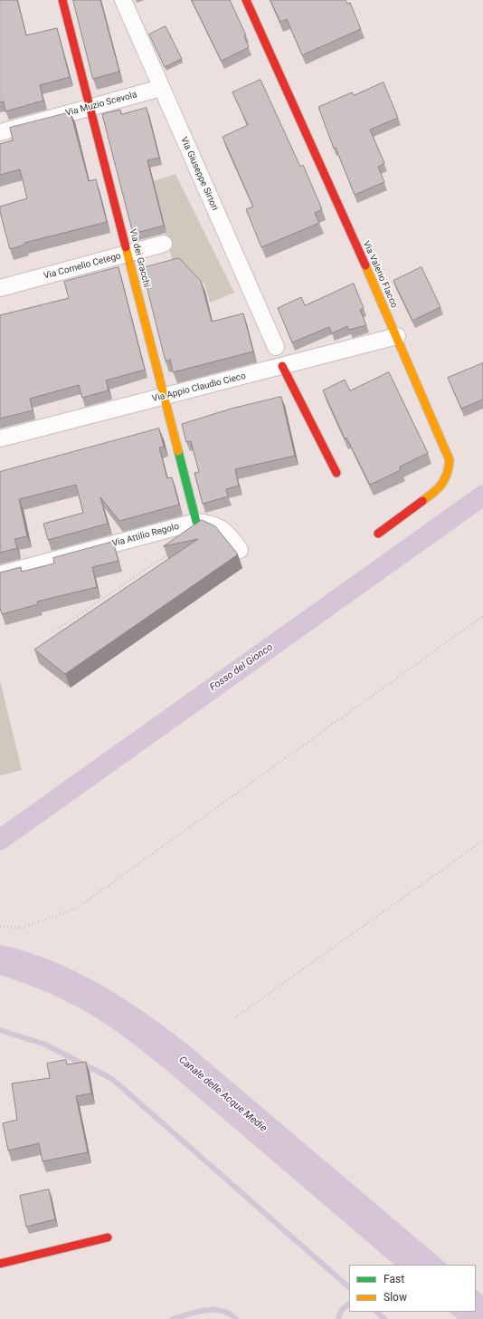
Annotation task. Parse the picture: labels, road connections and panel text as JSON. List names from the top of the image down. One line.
{"streets":{"street":["Via Muzio Scevola","Via Giuseppe Sirtori","Via dei Gracchi","Via Cornelio Cetego","Via Valerio Flacco","Via Appio Claudio Cieco","Via Attilio Regolo"]},"crossings":[["Via Muzio Scevola","Via Giuseppe Sirtori"],["Via Muzio Scevola","Via dei Gracchi"],["Via dei Gracchi","Via Cornelio Cetego"],["Via dei Gracchi","Via Appio Claudio Cieco"],["Via dei Gracchi","Via Attilio Regolo"],["Via Valerio Flacco","Via Appio Claudio Cieco"]],"water":["Fosso del Gionco","Canale delle Acque Medie"],"legend":["Fast","Slow"]}
